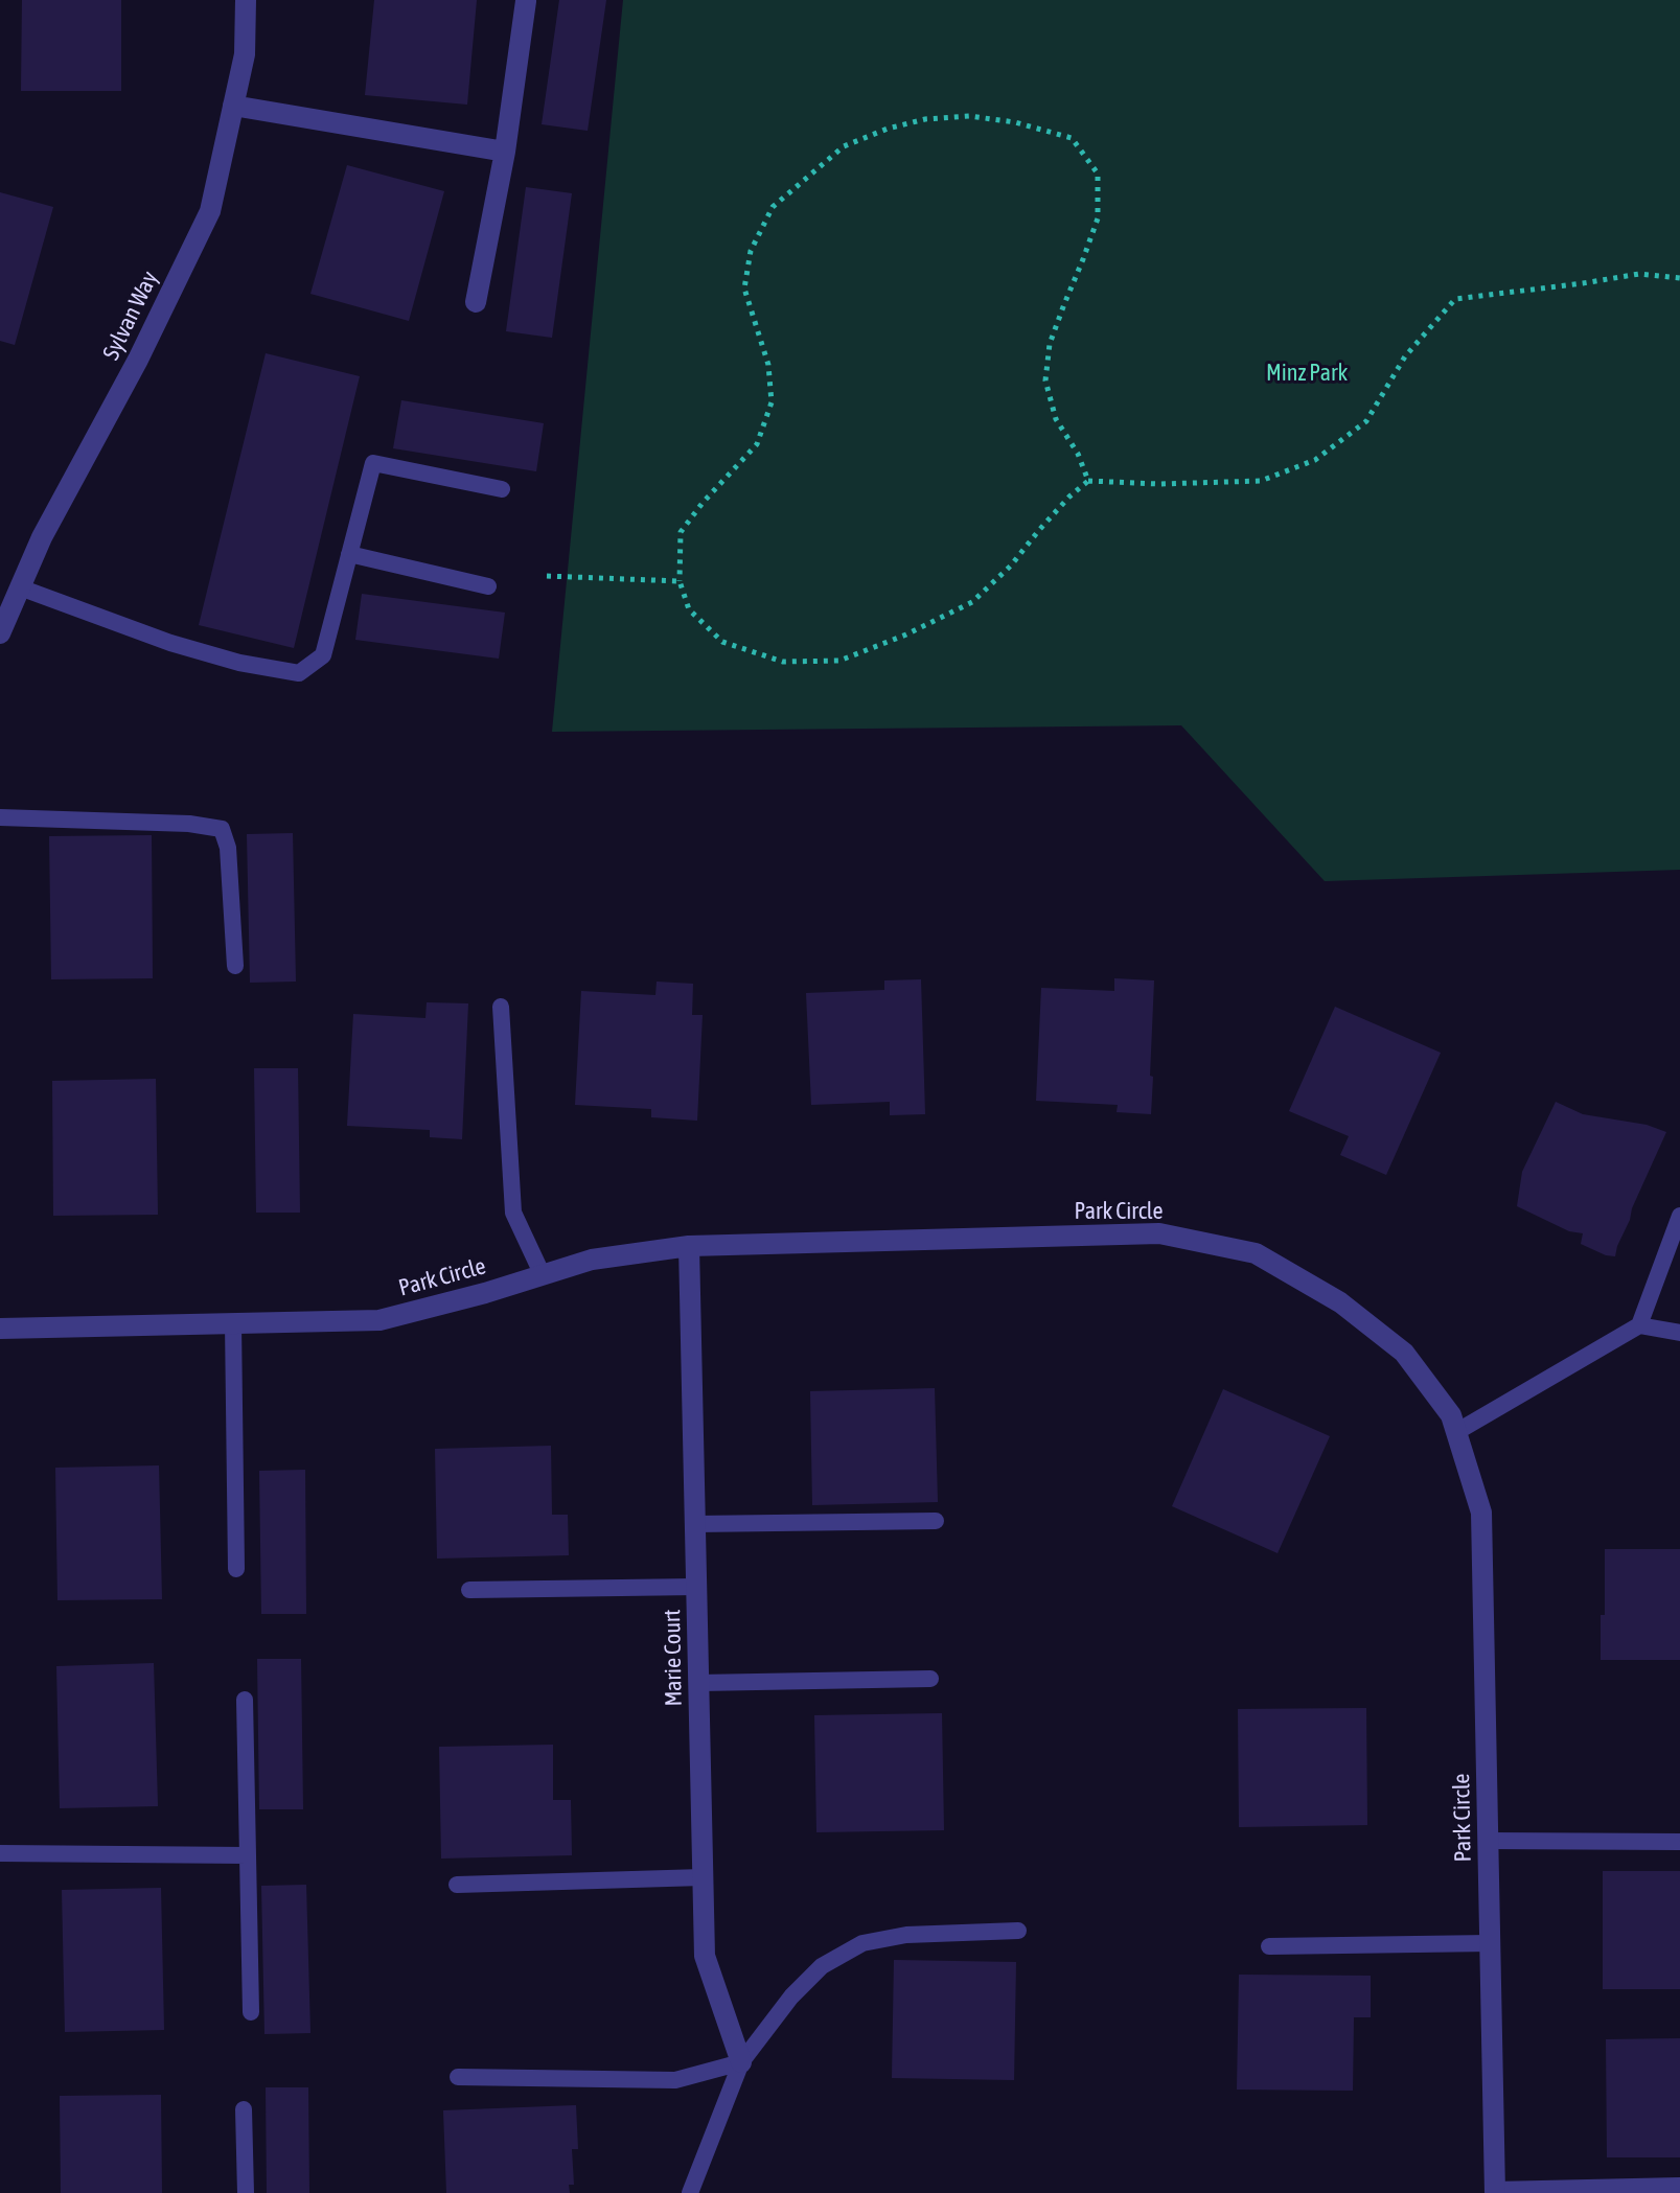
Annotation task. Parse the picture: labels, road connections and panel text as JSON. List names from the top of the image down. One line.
{"streets":{"street":["Sylvan Way","Park Circle","Marie Court"]},"crossings":[["Park Circle","Marie Court"]],"parks":["Minz Park"]}
